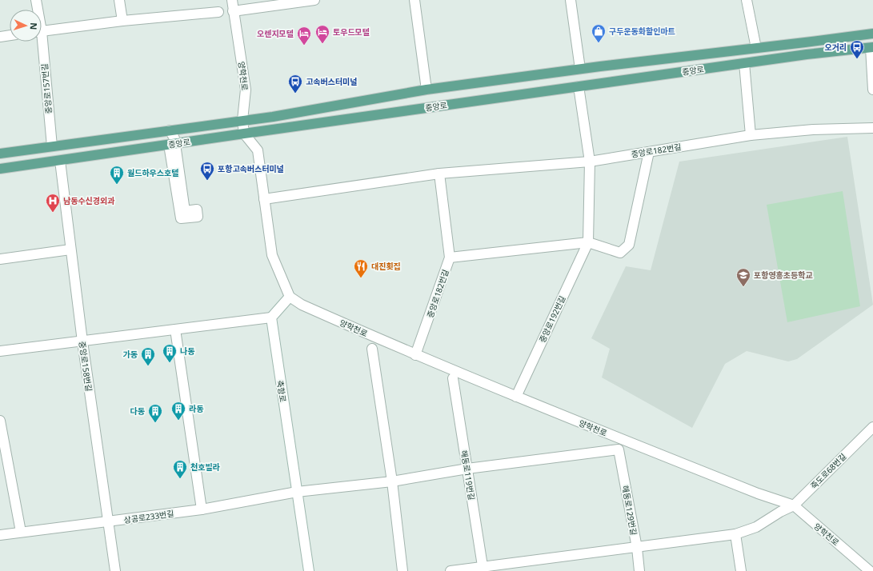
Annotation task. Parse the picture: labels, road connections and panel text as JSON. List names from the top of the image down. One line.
{"streets":{"main road":["중앙로"],"street":["양학천로","중앙로157번길","중앙로182번길","중앙로192번길","중앙로158번길","축항로","죽도로68번길","해동로119번길","해동로129번길","상공로233번길"]},"crossings":[["중앙로","양학천로"],["중앙로","중앙로157번길"],["중앙로","중앙로192번길"],["중앙로","중앙로158번길"],["양학천로","중앙로182번길"],["양학천로","중앙로192번길"],["양학천로","죽도로68번길"],["중앙로182번길","중앙로192번길"],["중앙로158번길","상공로233번길"],["축항로","상공로233번길"],["죽도로68번길","해동로119번길"],["죽도로68번길","해동로129번길"],["해동로119번길","해동로129번길"]],"places":{"shop":["구두운동화할인마트"],"hotel":["토우드모텔","오렌지모텔"],"bus stop":["오거리","고속버스터미널","포항고속버스터미널"],"building":["월드하우스호텔","나동","가동","라동","다동","천호빌라"],"hospital":["남동수신경외과"],"restaurant":["대진횟집"],"school or university":["포항영흥초등학교"]},"north":"right"}
